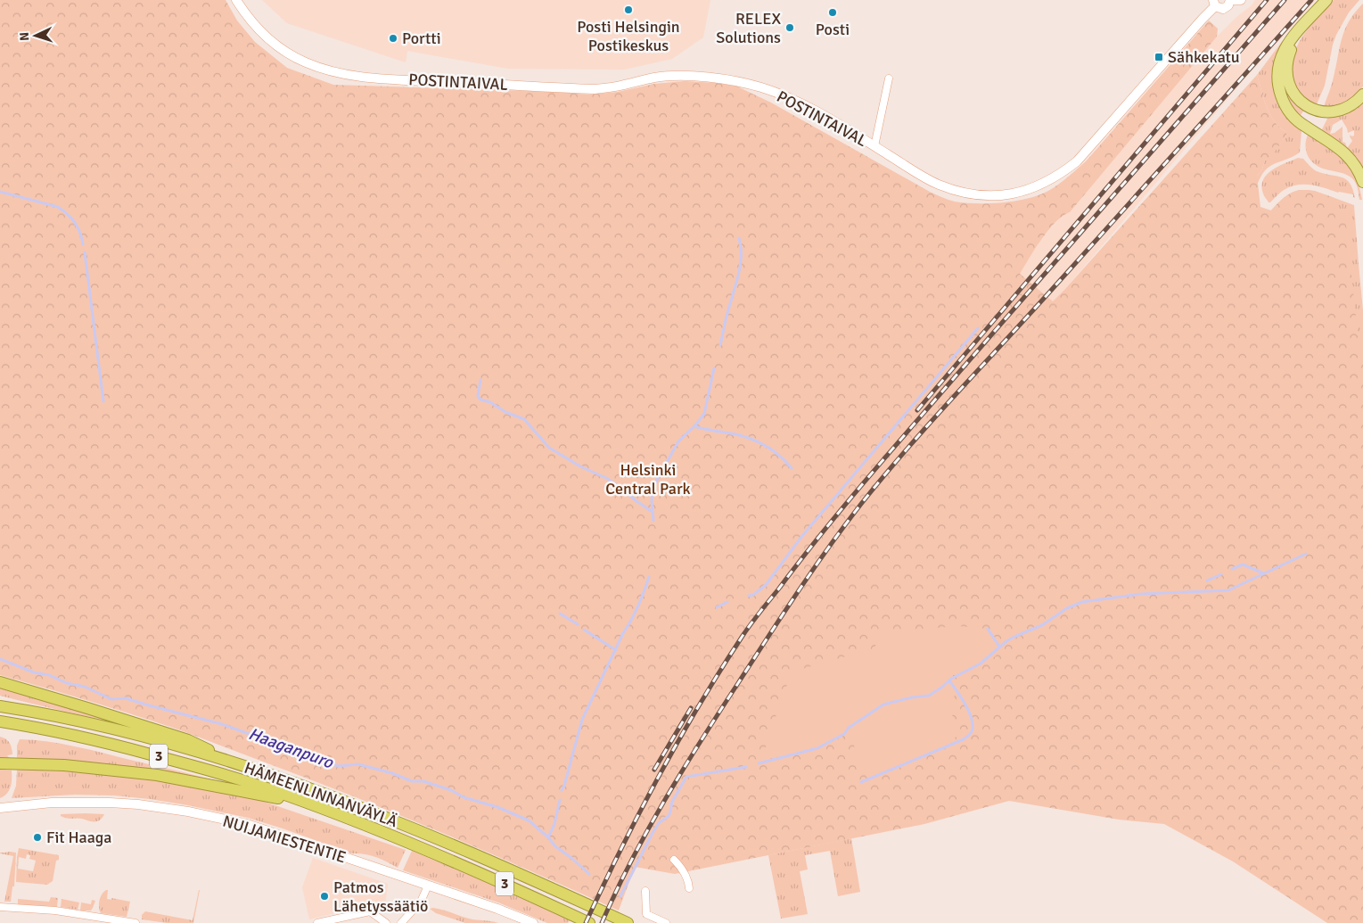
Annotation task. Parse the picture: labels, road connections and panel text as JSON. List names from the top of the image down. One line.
{"streets":{"highway":["3","HÄMEENLINNANVÄYLÄ"],"street":["POSTINTAIVAL","NUIJAMIESTENTIE"]},"water":["Haaganpuro"],"parks":["Helsinki Central Park"],"places":{"other":["Posti Helsingin Postikeskus","Posti","RELEX Solutions","Portti","Fit Haaga","Patmos Lähetyssäätiö"],"transit":["Sähkekatu"]},"north":"left"}
